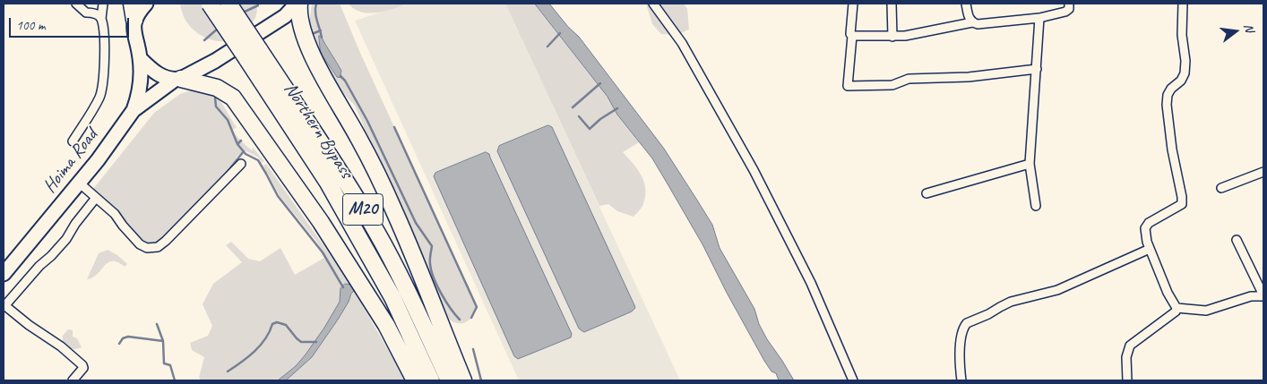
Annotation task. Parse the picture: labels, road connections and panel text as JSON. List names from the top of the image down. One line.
{"streets":{"highway":["Northern Bypass","M20"],"main road":["Hoima Road"]},"scale_bar":"100 m","north":"right"}
